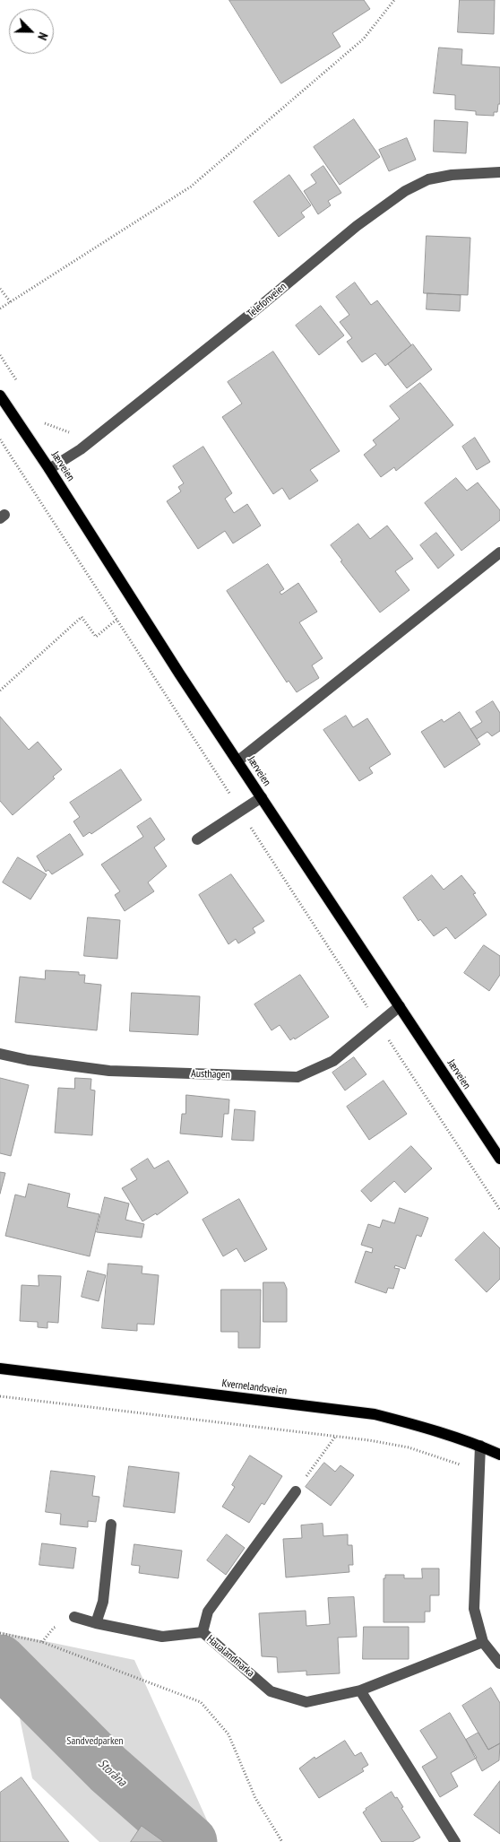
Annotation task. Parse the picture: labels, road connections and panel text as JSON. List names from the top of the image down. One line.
{"streets":{"main road":["Jærveien","Kvernelandsveien"],"street":["Telefonveien","Austhagen","Haualandmarka"]},"crossings":[["Telefonveien","Jærveien"],["Jærveien","Austhagen"]],"water":["Storåna"],"parks":["Sandvedparken"],"north":"bottom right"}
